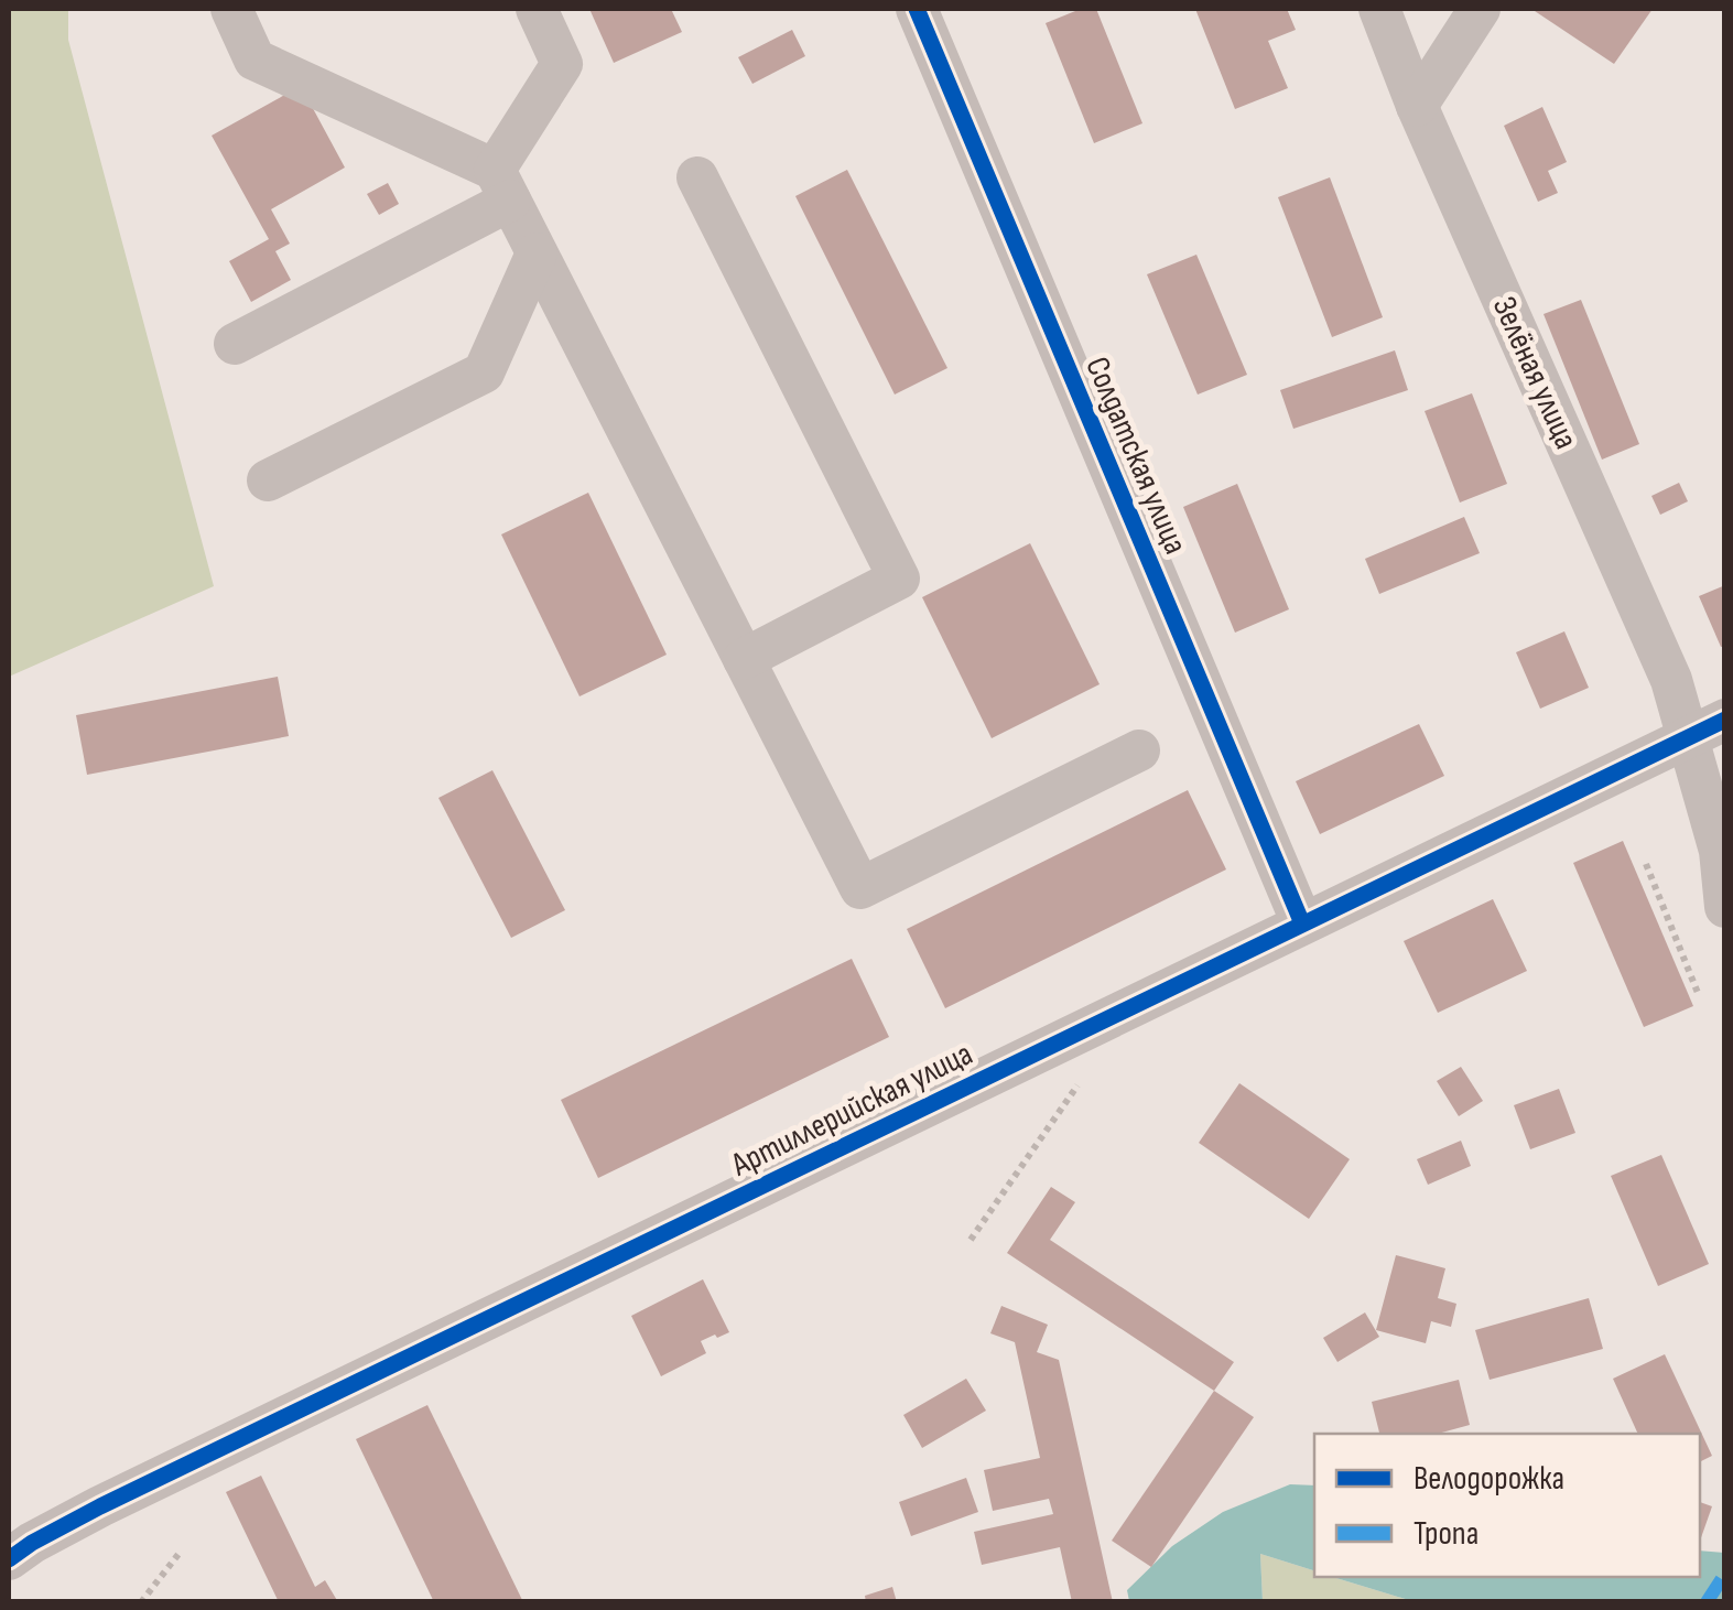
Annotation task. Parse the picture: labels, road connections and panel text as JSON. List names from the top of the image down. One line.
{"streets":{"street":["Зелёная улица","Солдатская улица","Артиллерийская улица"]},"crossings":[["Зелёная улица","Артиллерийская улица"],["Солдатская улица","Артиллерийская улица"]],"legend":["Велодорожка","Тропа"]}
